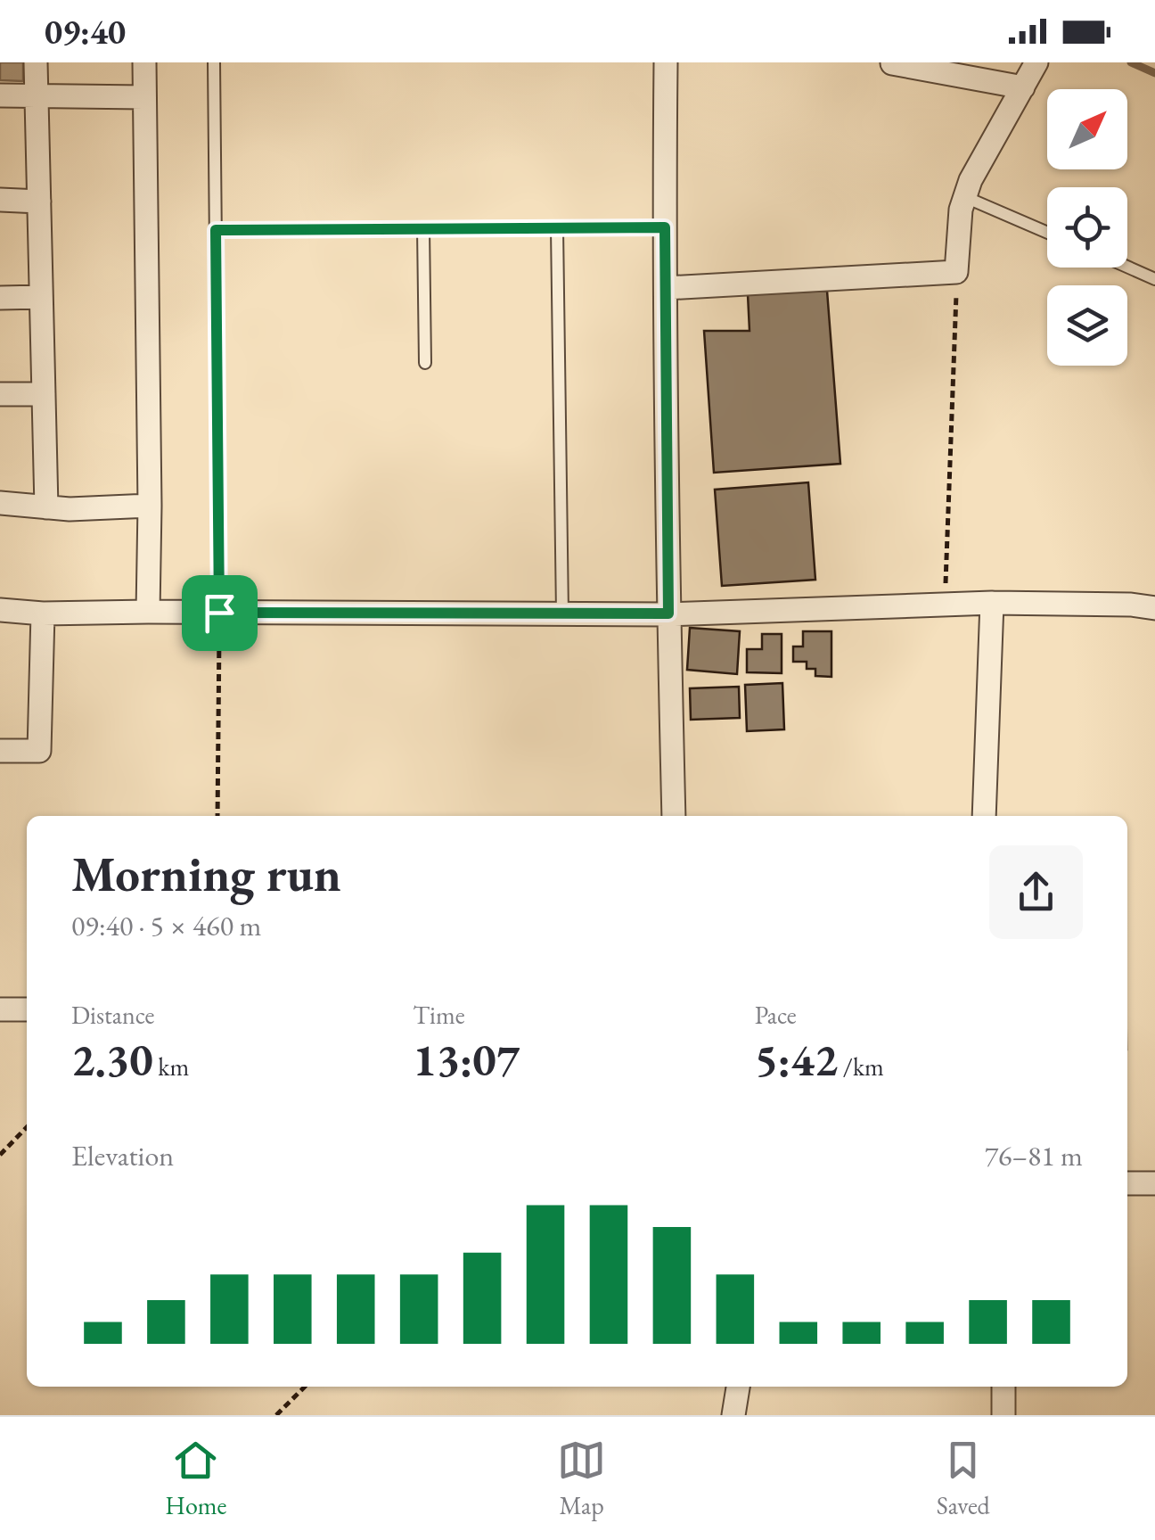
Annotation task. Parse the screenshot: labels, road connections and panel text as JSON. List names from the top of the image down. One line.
{"north":"top right","page":{"status":"09:40","heading":["Morning run","09:40 · 5 × 460 m"],"stats":[["Distance","2.30 km"],["Time","13:07"],["Pace","5:42 /km"]],"chart":["Elevation","76–81 m"],"tabs":["Home","Map","Saved"]}}
